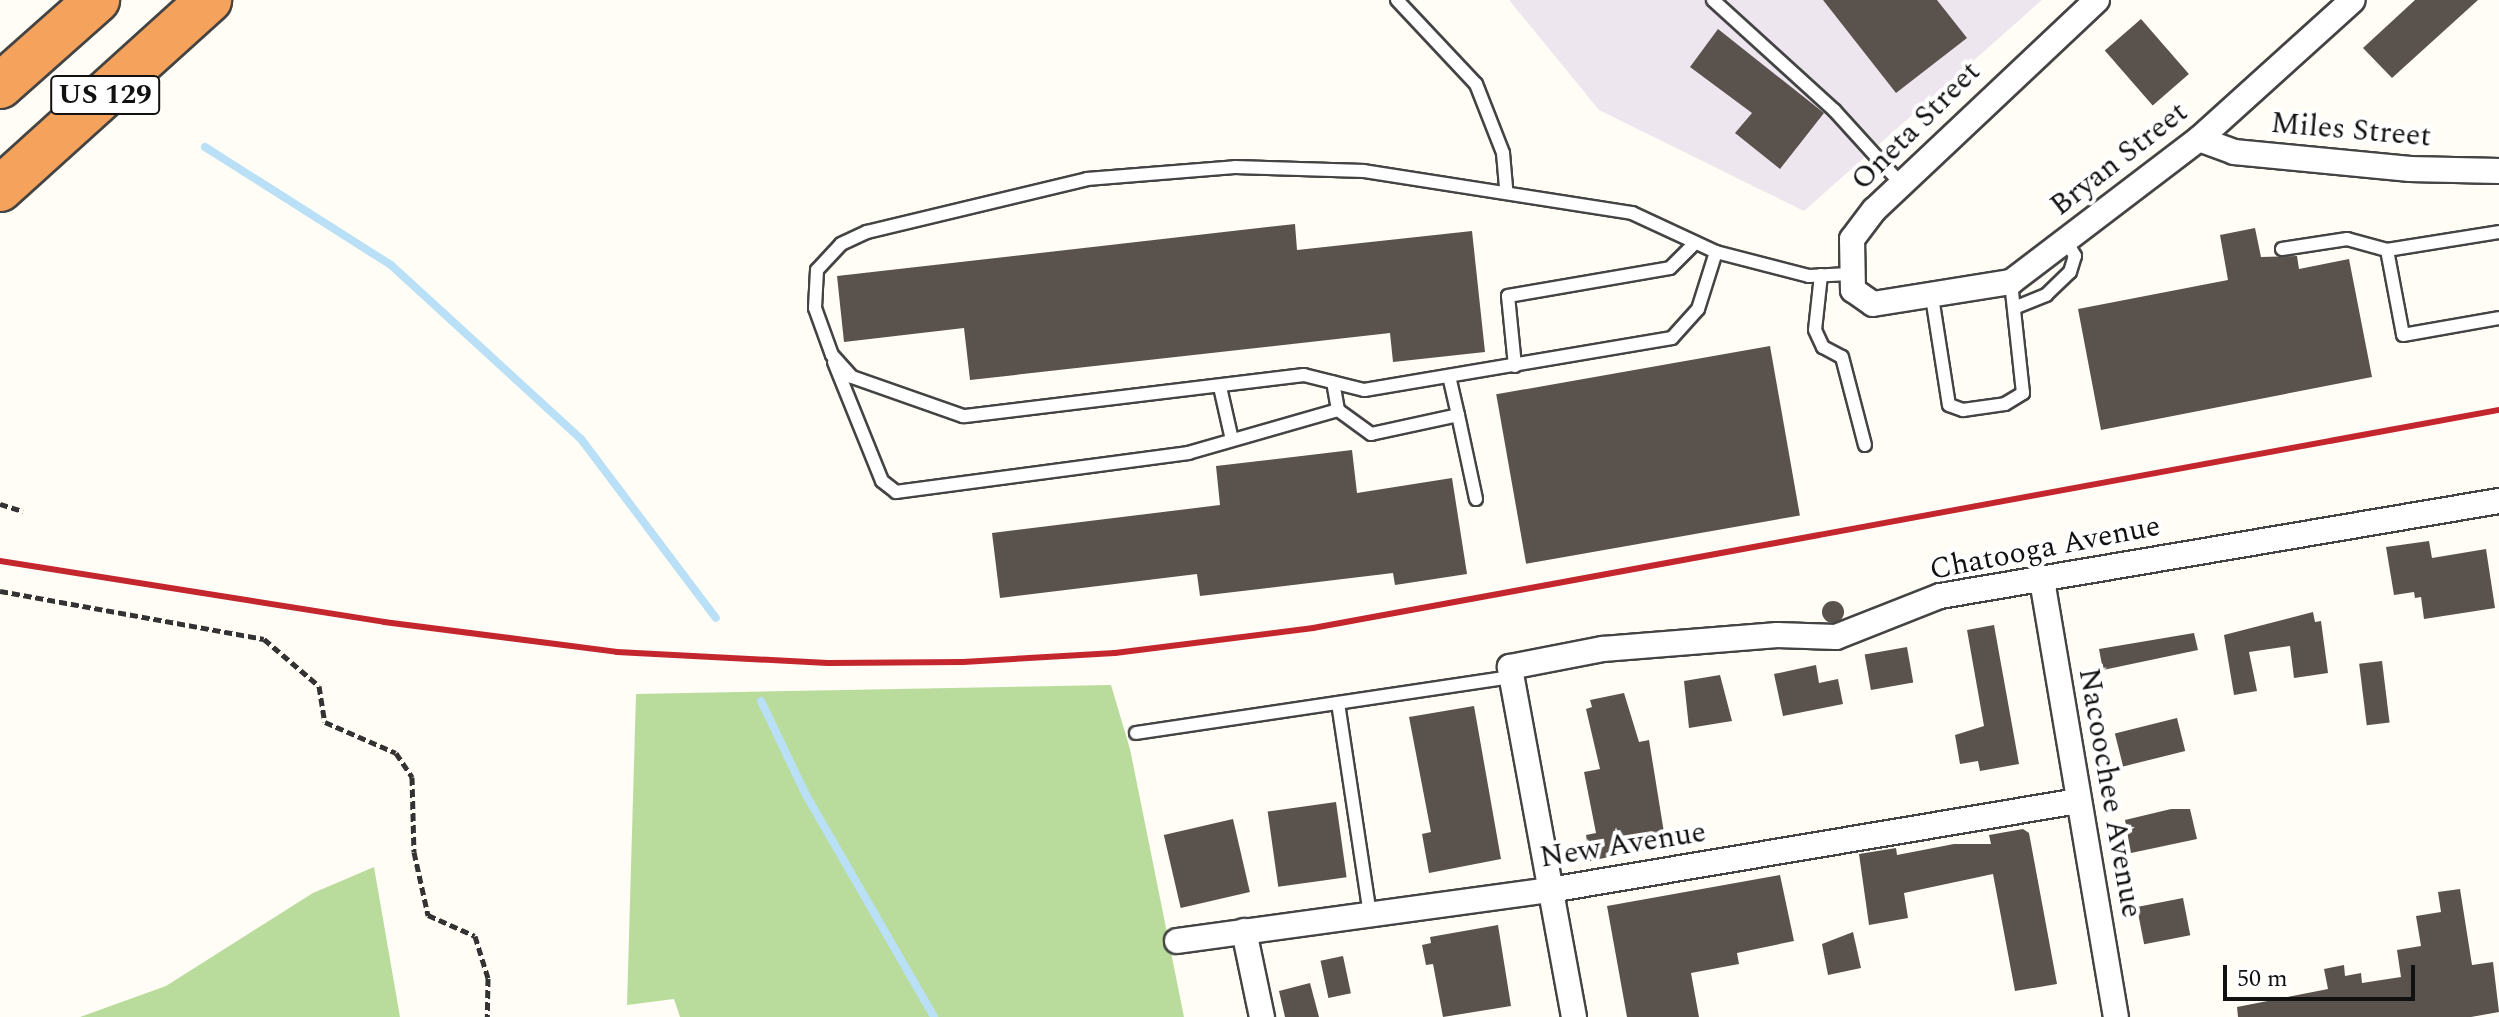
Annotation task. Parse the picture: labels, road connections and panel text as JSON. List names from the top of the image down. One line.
{"streets":{"highway":["US 129"],"street":["Oneta Street","Miles Street","Bryan Street","Chatooga Avenue","Nacoochee Avenue","New Avenue"]},"crossings":[["Oneta Street","Bryan Street"],["Miles Street","Bryan Street"],["Chatooga Avenue","Nacoochee Avenue"],["Nacoochee Avenue","New Avenue"]],"scale_bar":"50 m"}
